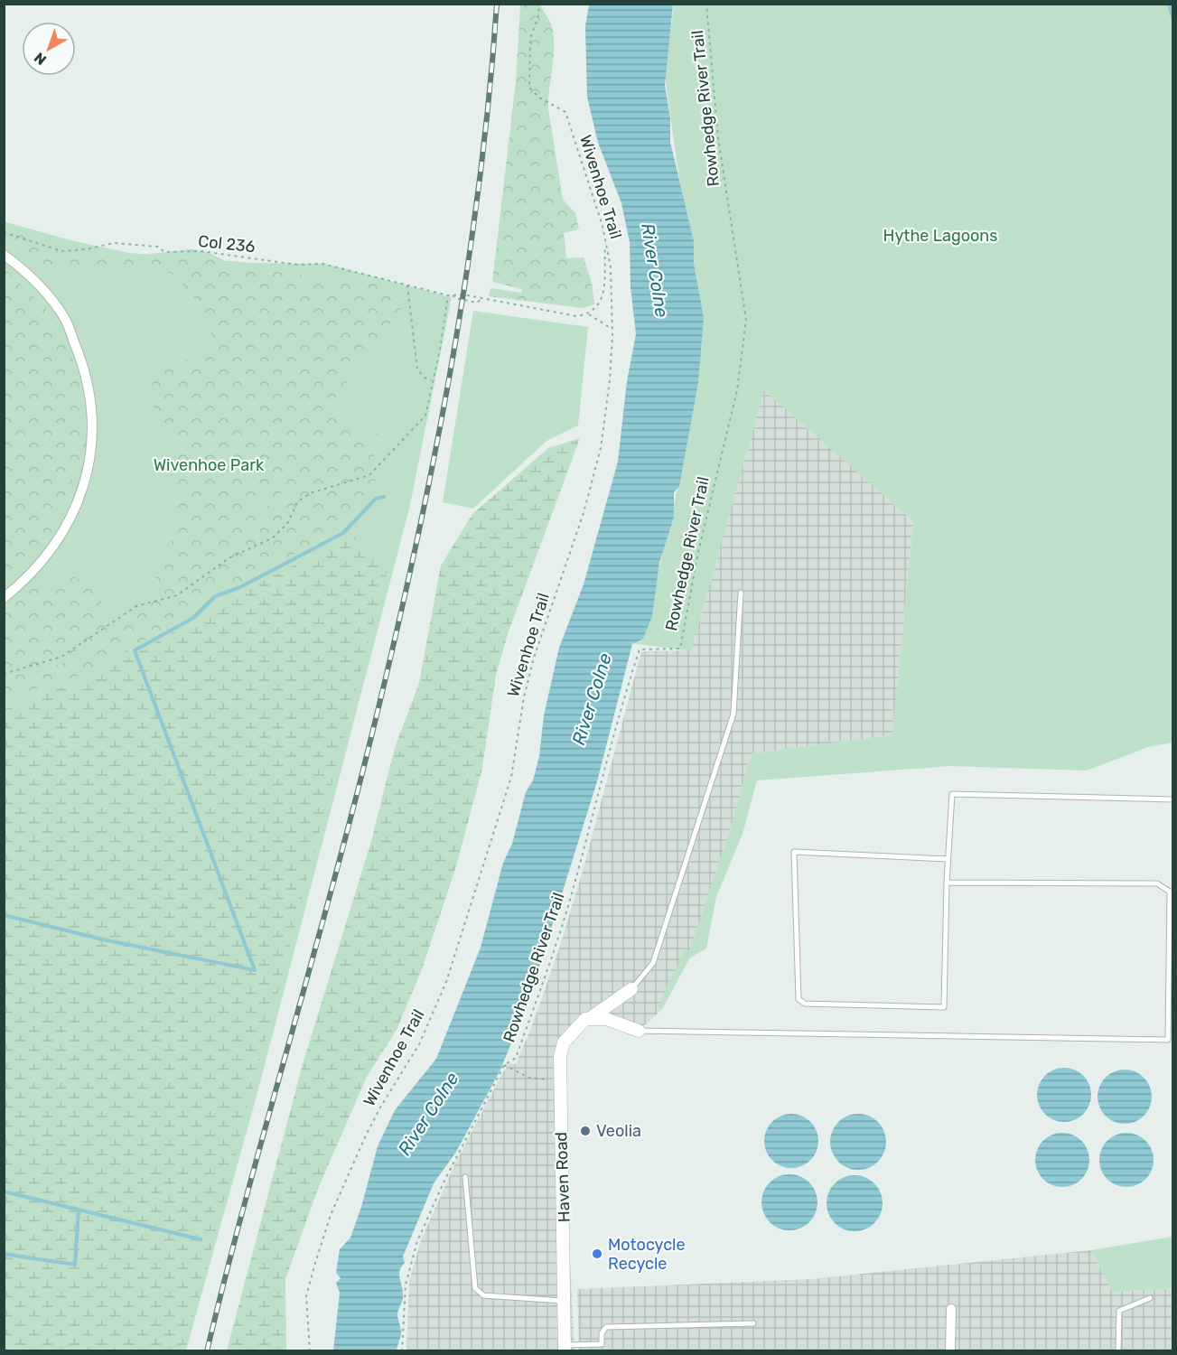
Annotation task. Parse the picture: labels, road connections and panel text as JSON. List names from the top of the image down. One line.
{"streets":{"street":["Haven Road"],"path":["Rowhedge River Trail","Wivenhoe Trail","Col 236"]},"water":["River Colne"],"parks":["Hythe Lagoons","Wivenhoe Park"],"places":["Veolia","Motocycle Recycle"],"north":"bottom left"}
